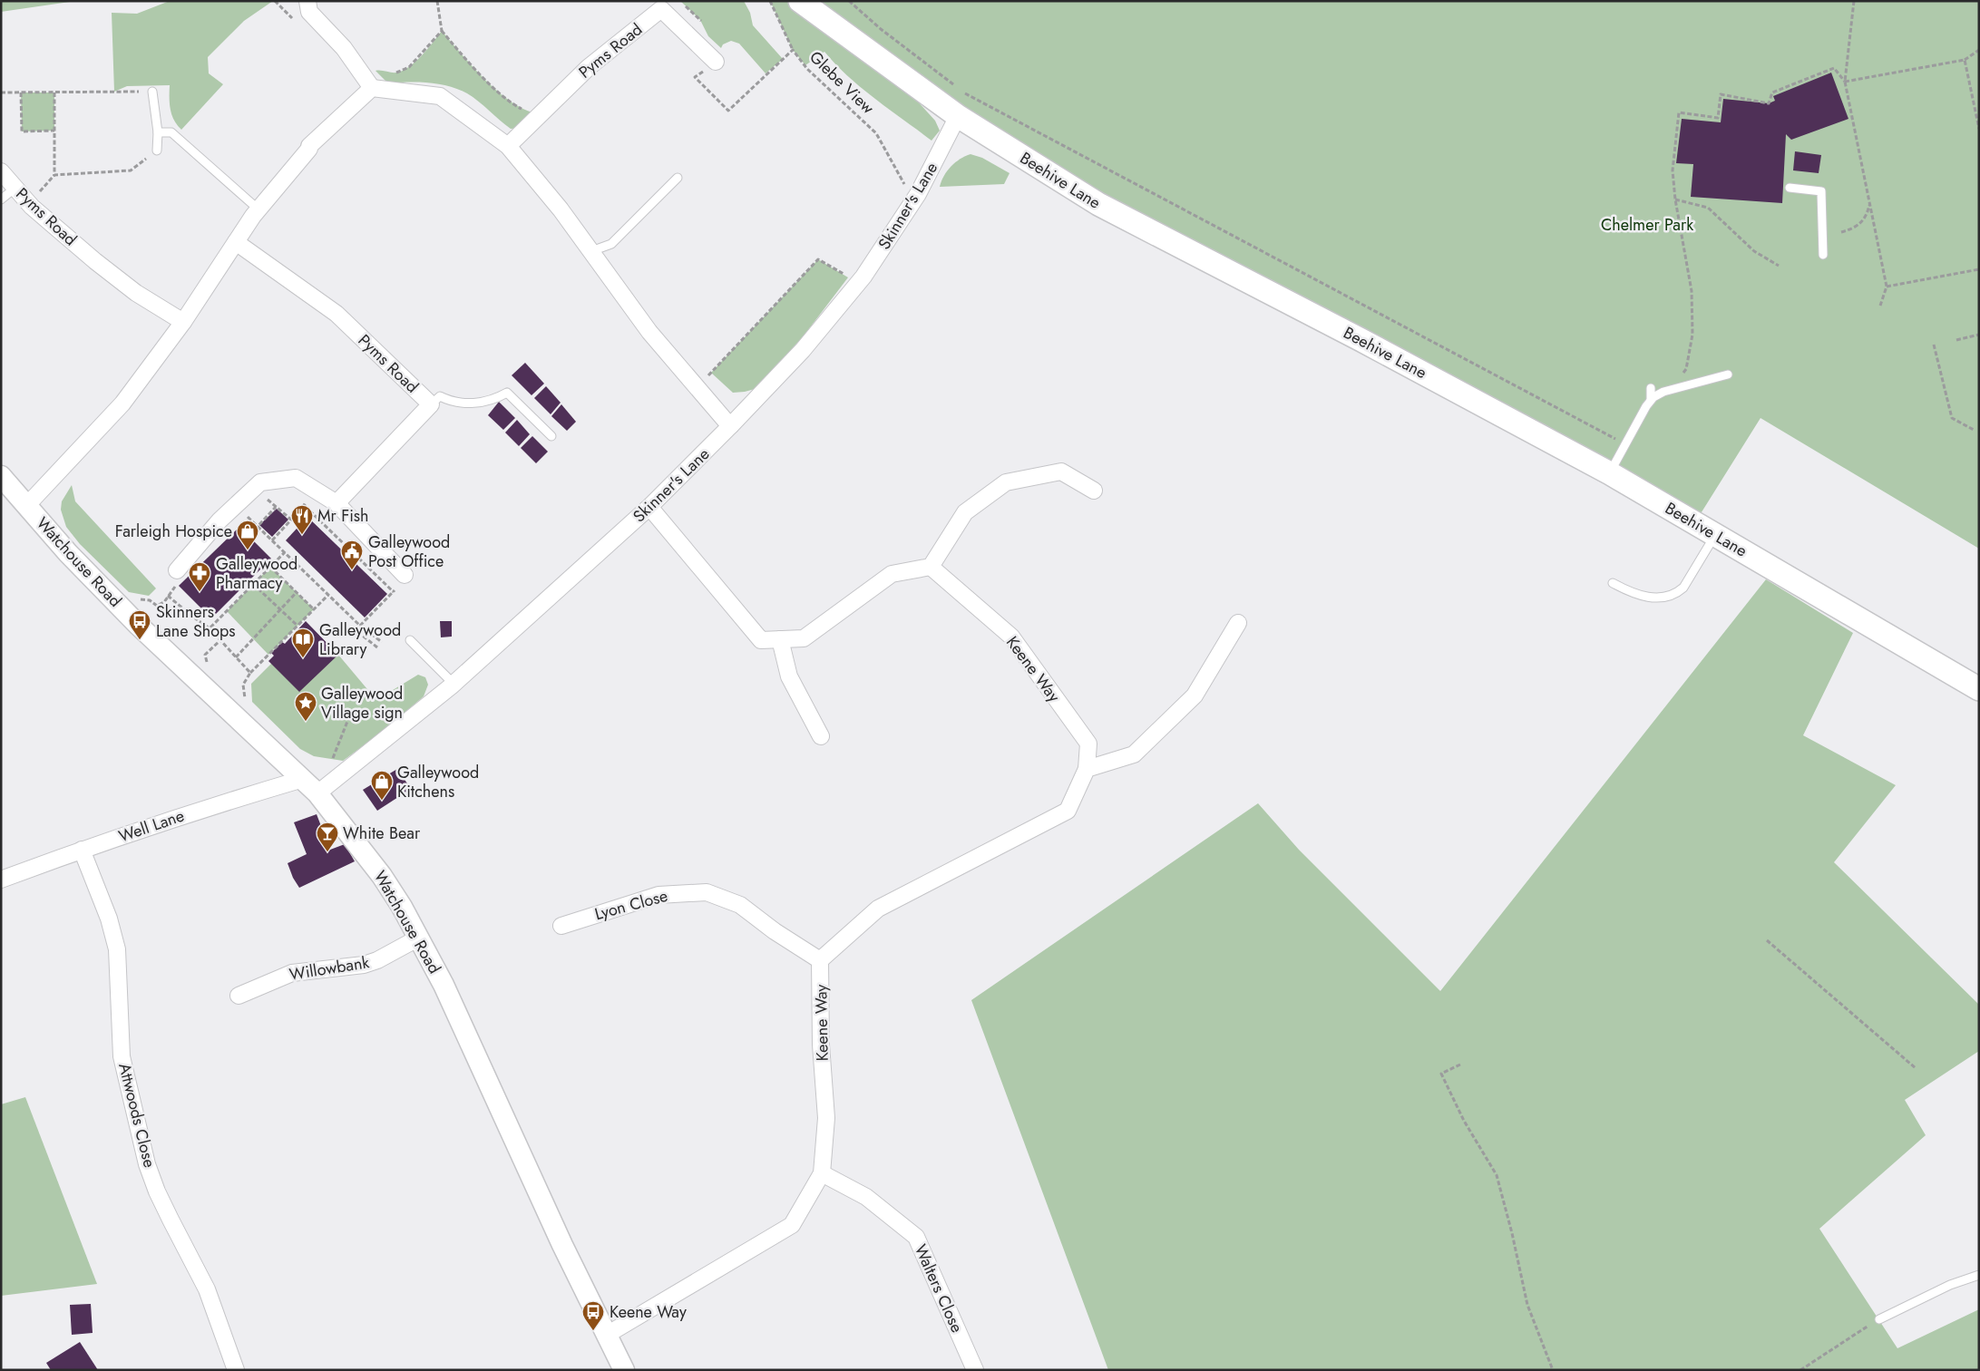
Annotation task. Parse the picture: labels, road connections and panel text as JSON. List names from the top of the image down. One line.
{"streets":{"main road":["Beehive Lane"],"street":["Pyms Road","Skinner's Lane","Watchouse Road","Keene Way","Well Lane","Lyon Close","Willowbank","Attwoods Close","Walters Close"],"path":["Glebe View"]},"crossings":[["Pyms Road","Glebe View"],["Glebe View","Skinner's Lane"],["Beehive Lane","Skinner's Lane"],["Skinner's Lane","Watchouse Road"],["Watchouse Road","Keene Way"],["Watchouse Road","Well Lane"],["Watchouse Road","Willowbank"],["Keene Way","Lyon Close"],["Keene Way","Walters Close"],["Well Lane","Attwoods Close"]],"parks":["Chelmer Park"],"places":{"restaurant":["Mr Fish"],"shop":["Farleigh Hospice","Galleywood Kitchens"],"public building":["Galleywood Post Office"],"pharmacy":["Galleywood Pharmacy"],"bus stop":["Skinners Lane Shops","Keene Way"],"library":["Galleywood Library"],"place":["Galleywood Village sign"],"bar":["White Bear"]}}
